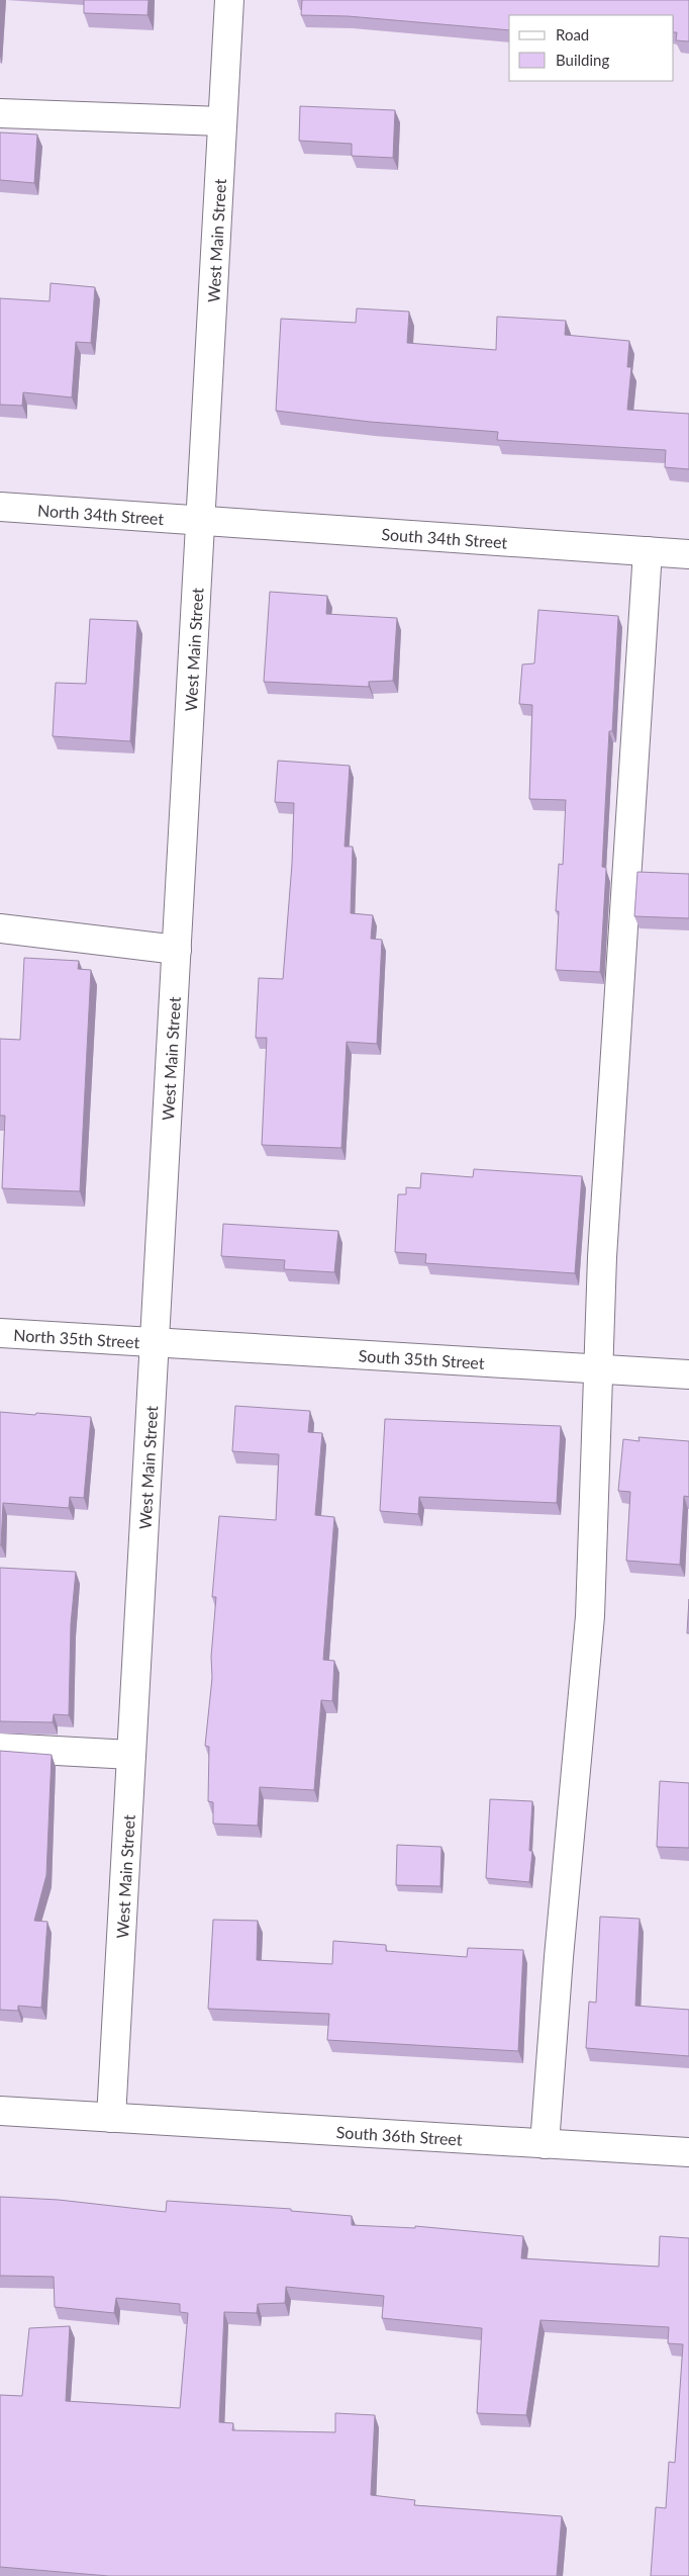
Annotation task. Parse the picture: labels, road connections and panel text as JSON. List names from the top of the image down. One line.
{"streets":{"street":["West Main Street","North 34th Street","South 34th Street","North 35th Street","South 35th Street","South 36th Street"]},"crossings":[["West Main Street","North 34th Street"],["West Main Street","South 34th Street"],["West Main Street","North 35th Street"],["West Main Street","South 35th Street"],["West Main Street","South 36th Street"],["North 34th Street","South 34th Street"],["North 35th Street","South 35th Street"]],"legend":["Road","Building"]}
